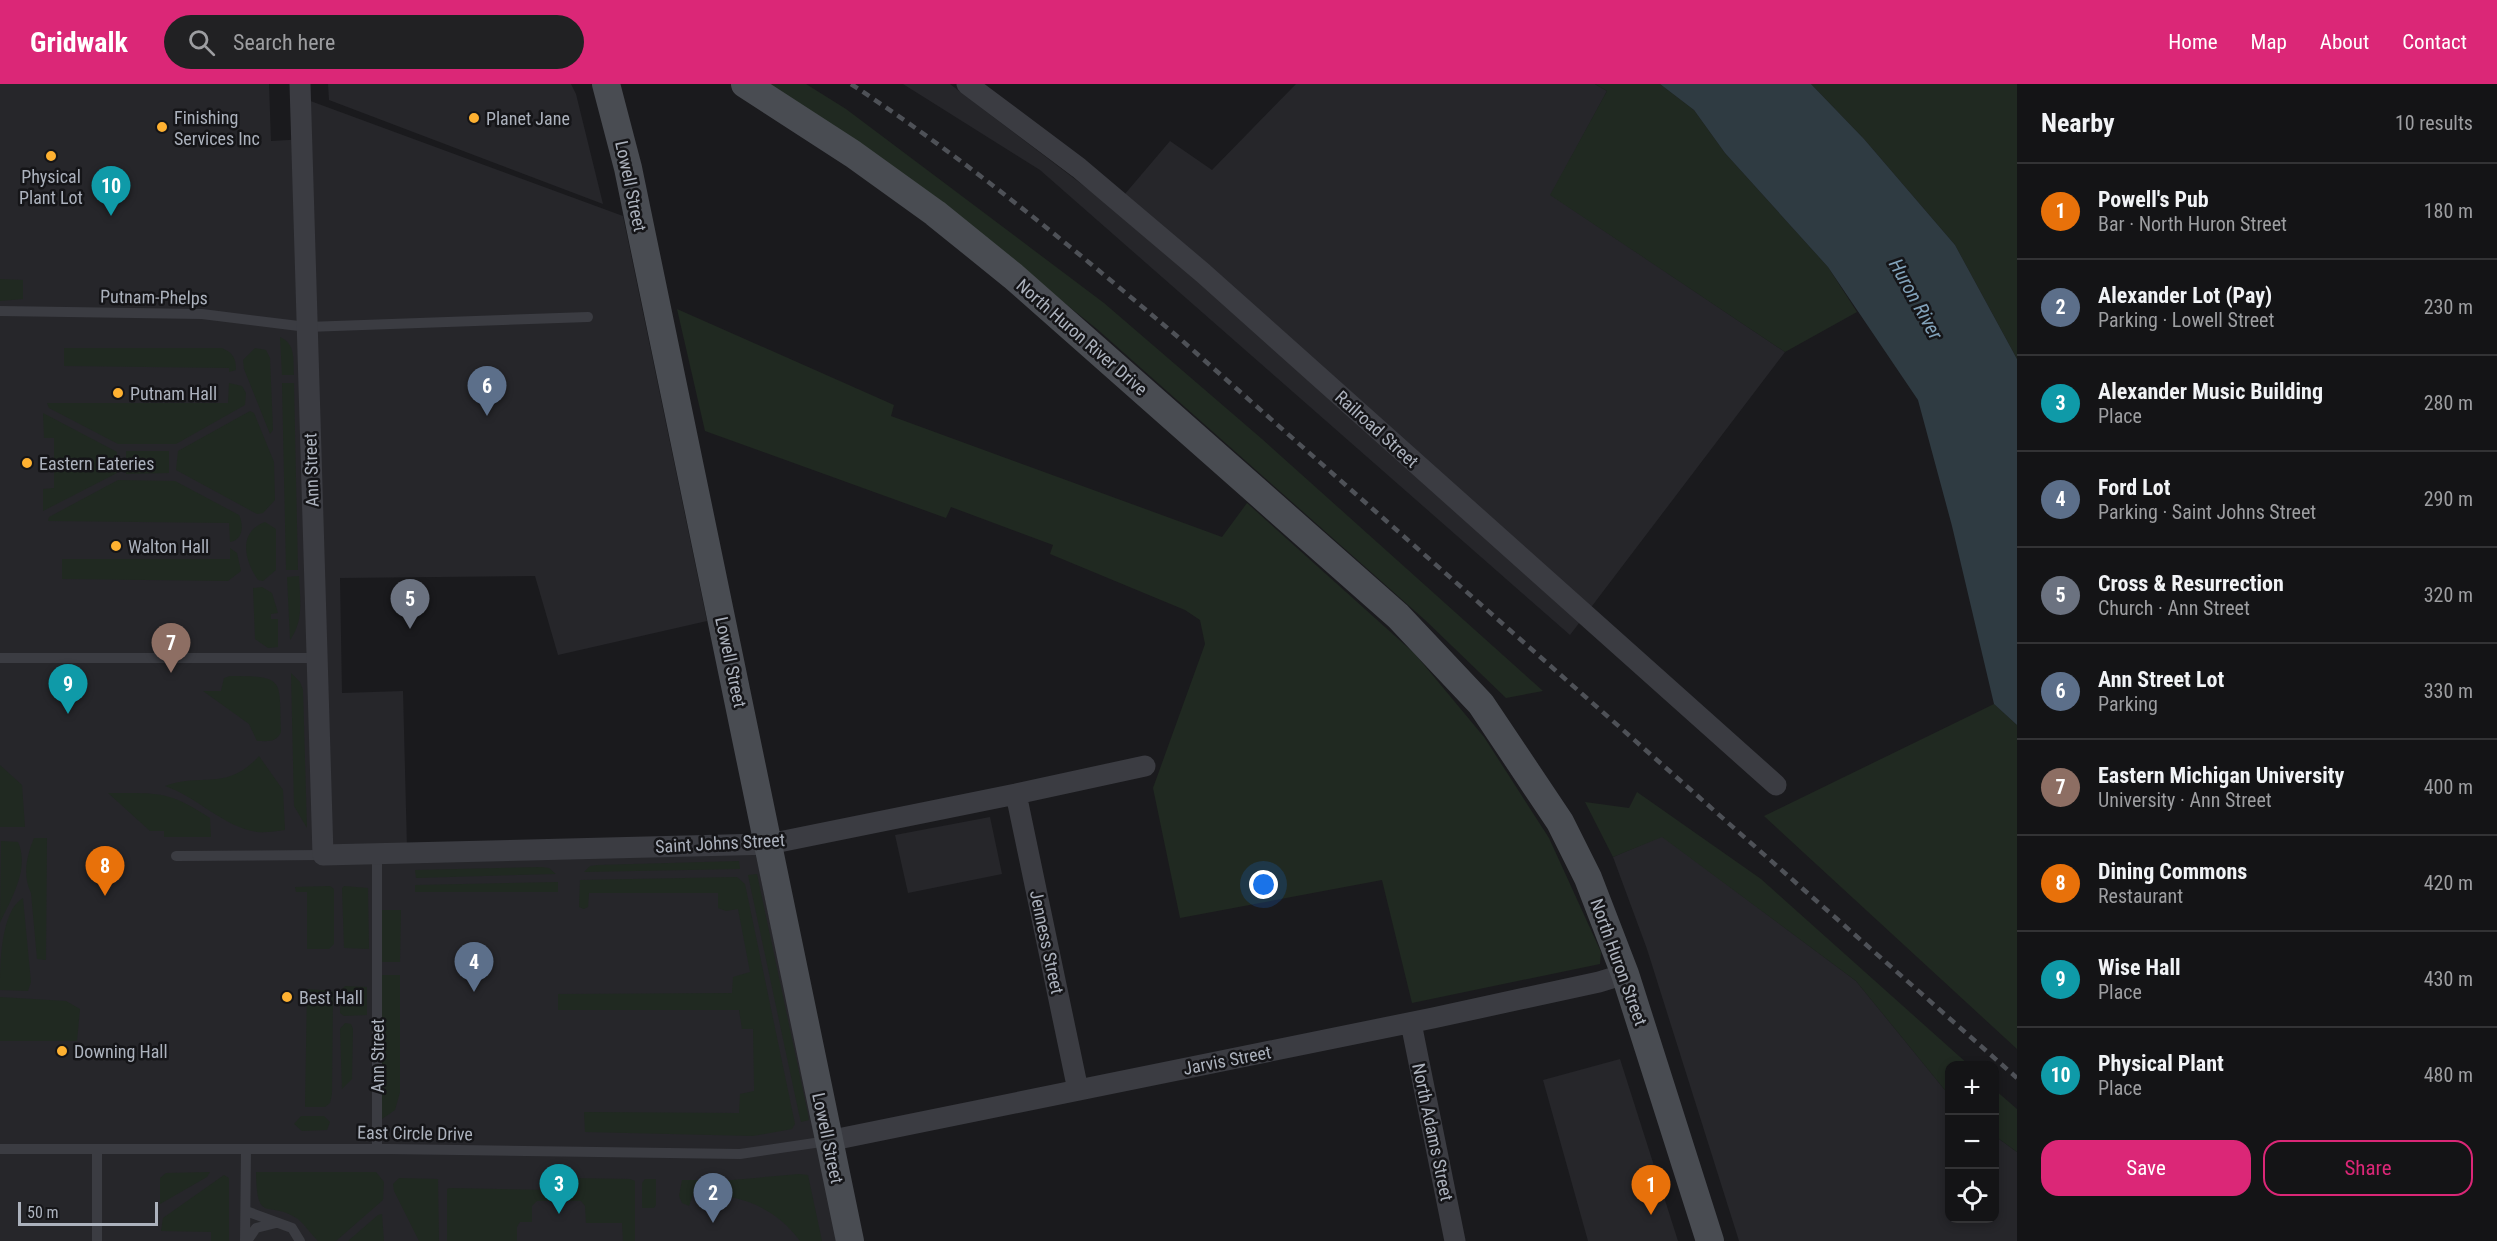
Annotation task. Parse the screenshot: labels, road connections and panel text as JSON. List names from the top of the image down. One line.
{"streets":{"main road":["Lowell Street","North Huron River Drive","North Huron Street"],"street":["Railroad Street","Ann Street","Saint Johns Street","Jenness Street","Jarvis Street","North Adams Street"],"lane":["Putnam-Phelps","East Circle Drive"]},"crossings":[["Lowell Street","Saint Johns Street"],["Lowell Street","Jarvis Street"],["Lowell Street","East Circle Drive"],["Putnam-Phelps","Ann Street"],["North Huron River Drive","North Huron Street"],["Ann Street","Saint Johns Street"],["Ann Street","East Circle Drive"],["Saint Johns Street","Jenness Street"],["Jenness Street","Jarvis Street"],["North Huron Street","Jarvis Street"],["Jarvis Street","North Adams Street"],["Jarvis Street","East Circle Drive"]],"water":["Huron River"],"places":["Planet Jane","Finishing Services Inc","Physical Plant Lot","Putnam Hall","Eastern Eateries","Walton Hall","Best Hall","Downing Hall"],"scale_bar":"50 m","page":{"header":"Gridwalk","search":"Search here","nav":["Home","Map","About","Contact"],"heading":["Nearby","10 results"],"list":[{"mark":"1","name":"Powell's Pub","note":"Bar · North Huron Street","value":"180 m"},{"mark":"2","name":"Alexander Lot (Pay)","note":"Parking · Lowell Street","value":"230 m"},{"mark":"3","name":"Alexander Music Building","note":"Place","value":"280 m"},{"mark":"4","name":"Ford Lot","note":"Parking · Saint Johns Street","value":"290 m"},{"mark":"5","name":"Cross & Resurrection","note":"Church · Ann Street","value":"320 m"},{"mark":"6","name":"Ann Street Lot","note":"Parking","value":"330 m"},{"mark":"7","name":"Eastern Michigan University","note":"University · Ann Street","value":"400 m"},{"mark":"8","name":"Dining Commons","note":"Restaurant","value":"420 m"},{"mark":"9","name":"Wise Hall","note":"Place","value":"430 m"},{"mark":"10","name":"Physical Plant","note":"Place","value":"480 m"}],"pins":["10","6","5","7","9","8","4","3","1","2"],"map_buttons":["+","−"],"buttons":["Save","Share"],"scale":"50 m"}}
